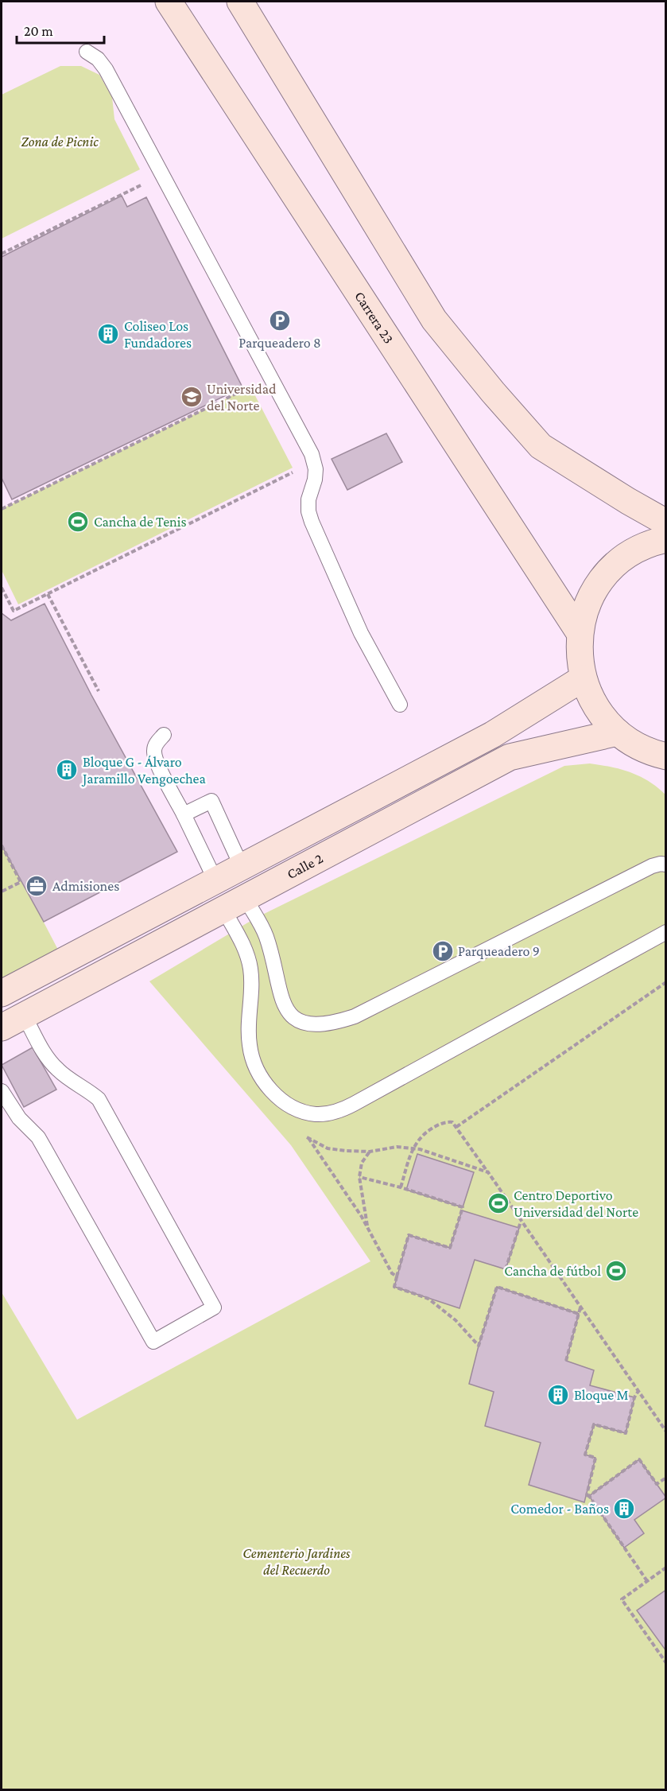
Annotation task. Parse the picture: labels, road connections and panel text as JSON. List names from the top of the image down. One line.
{"streets":{"street":["Carrera 23","Calle 2"]},"parks":["Zona de Picnic","Cementerio Jardines del Recuerdo"],"places":{"parking":["Parqueadero 8","Parqueadero 9"],"building":["Coliseo Los Fundadores","Bloque G - Álvaro Jaramillo Vengoechea","Bloque M","Comedor - Baños"],"school or university":["Universidad del Norte"],"sports":["Cancha de Tenis","Centro Deportivo Universidad del Norte","Cancha de fútbol"],"office":["Admisiones"]},"scale_bar":"20 m"}
